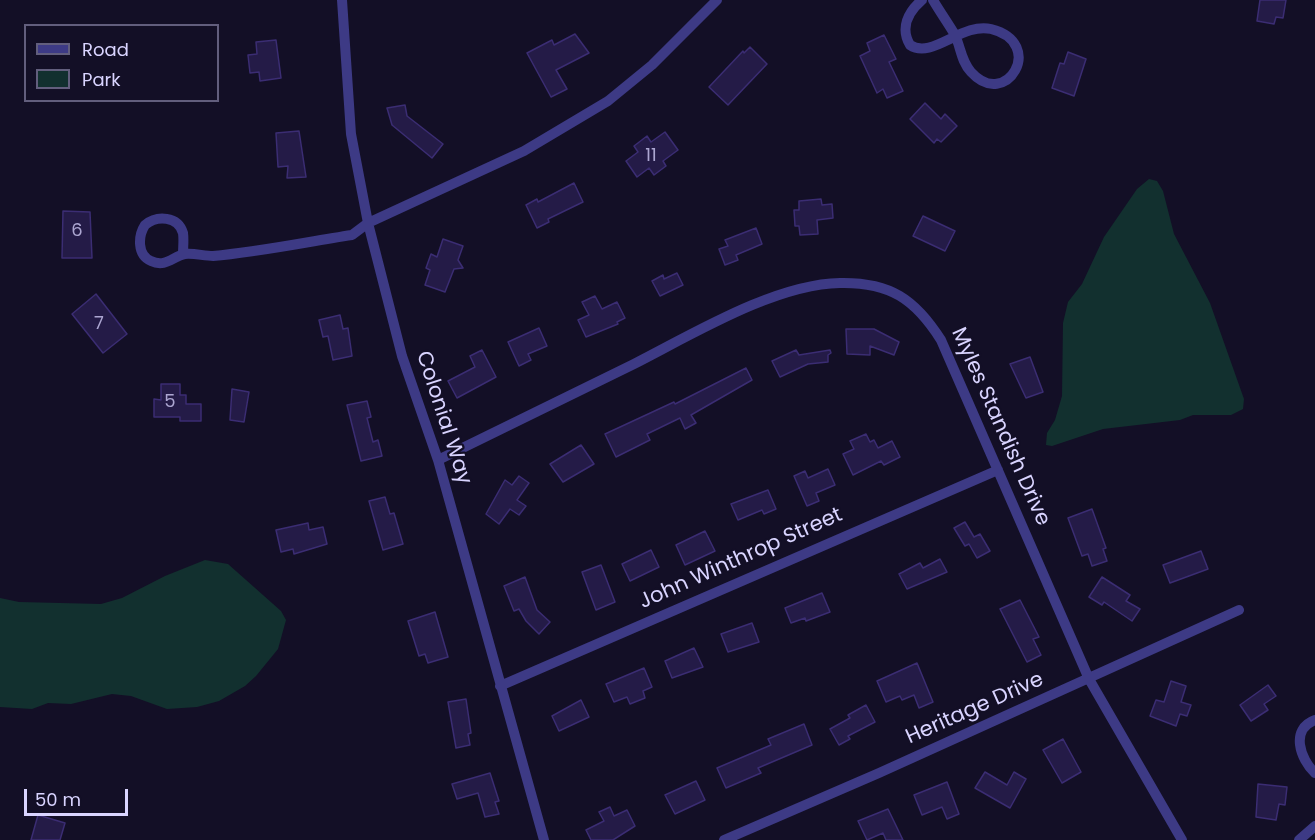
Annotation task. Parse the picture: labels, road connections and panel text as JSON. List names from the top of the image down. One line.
{"streets":{"street":["Colonial Way","Myles Standish Drive","John Winthrop Street","Heritage Drive"]},"crossings":[["Colonial Way","Myles Standish Drive"],["Colonial Way","John Winthrop Street"],["Myles Standish Drive","John Winthrop Street"],["Myles Standish Drive","Heritage Drive"]],"house_numbers":["11","6","7","5"],"legend":["Road","Park"],"scale_bar":"50 m"}
